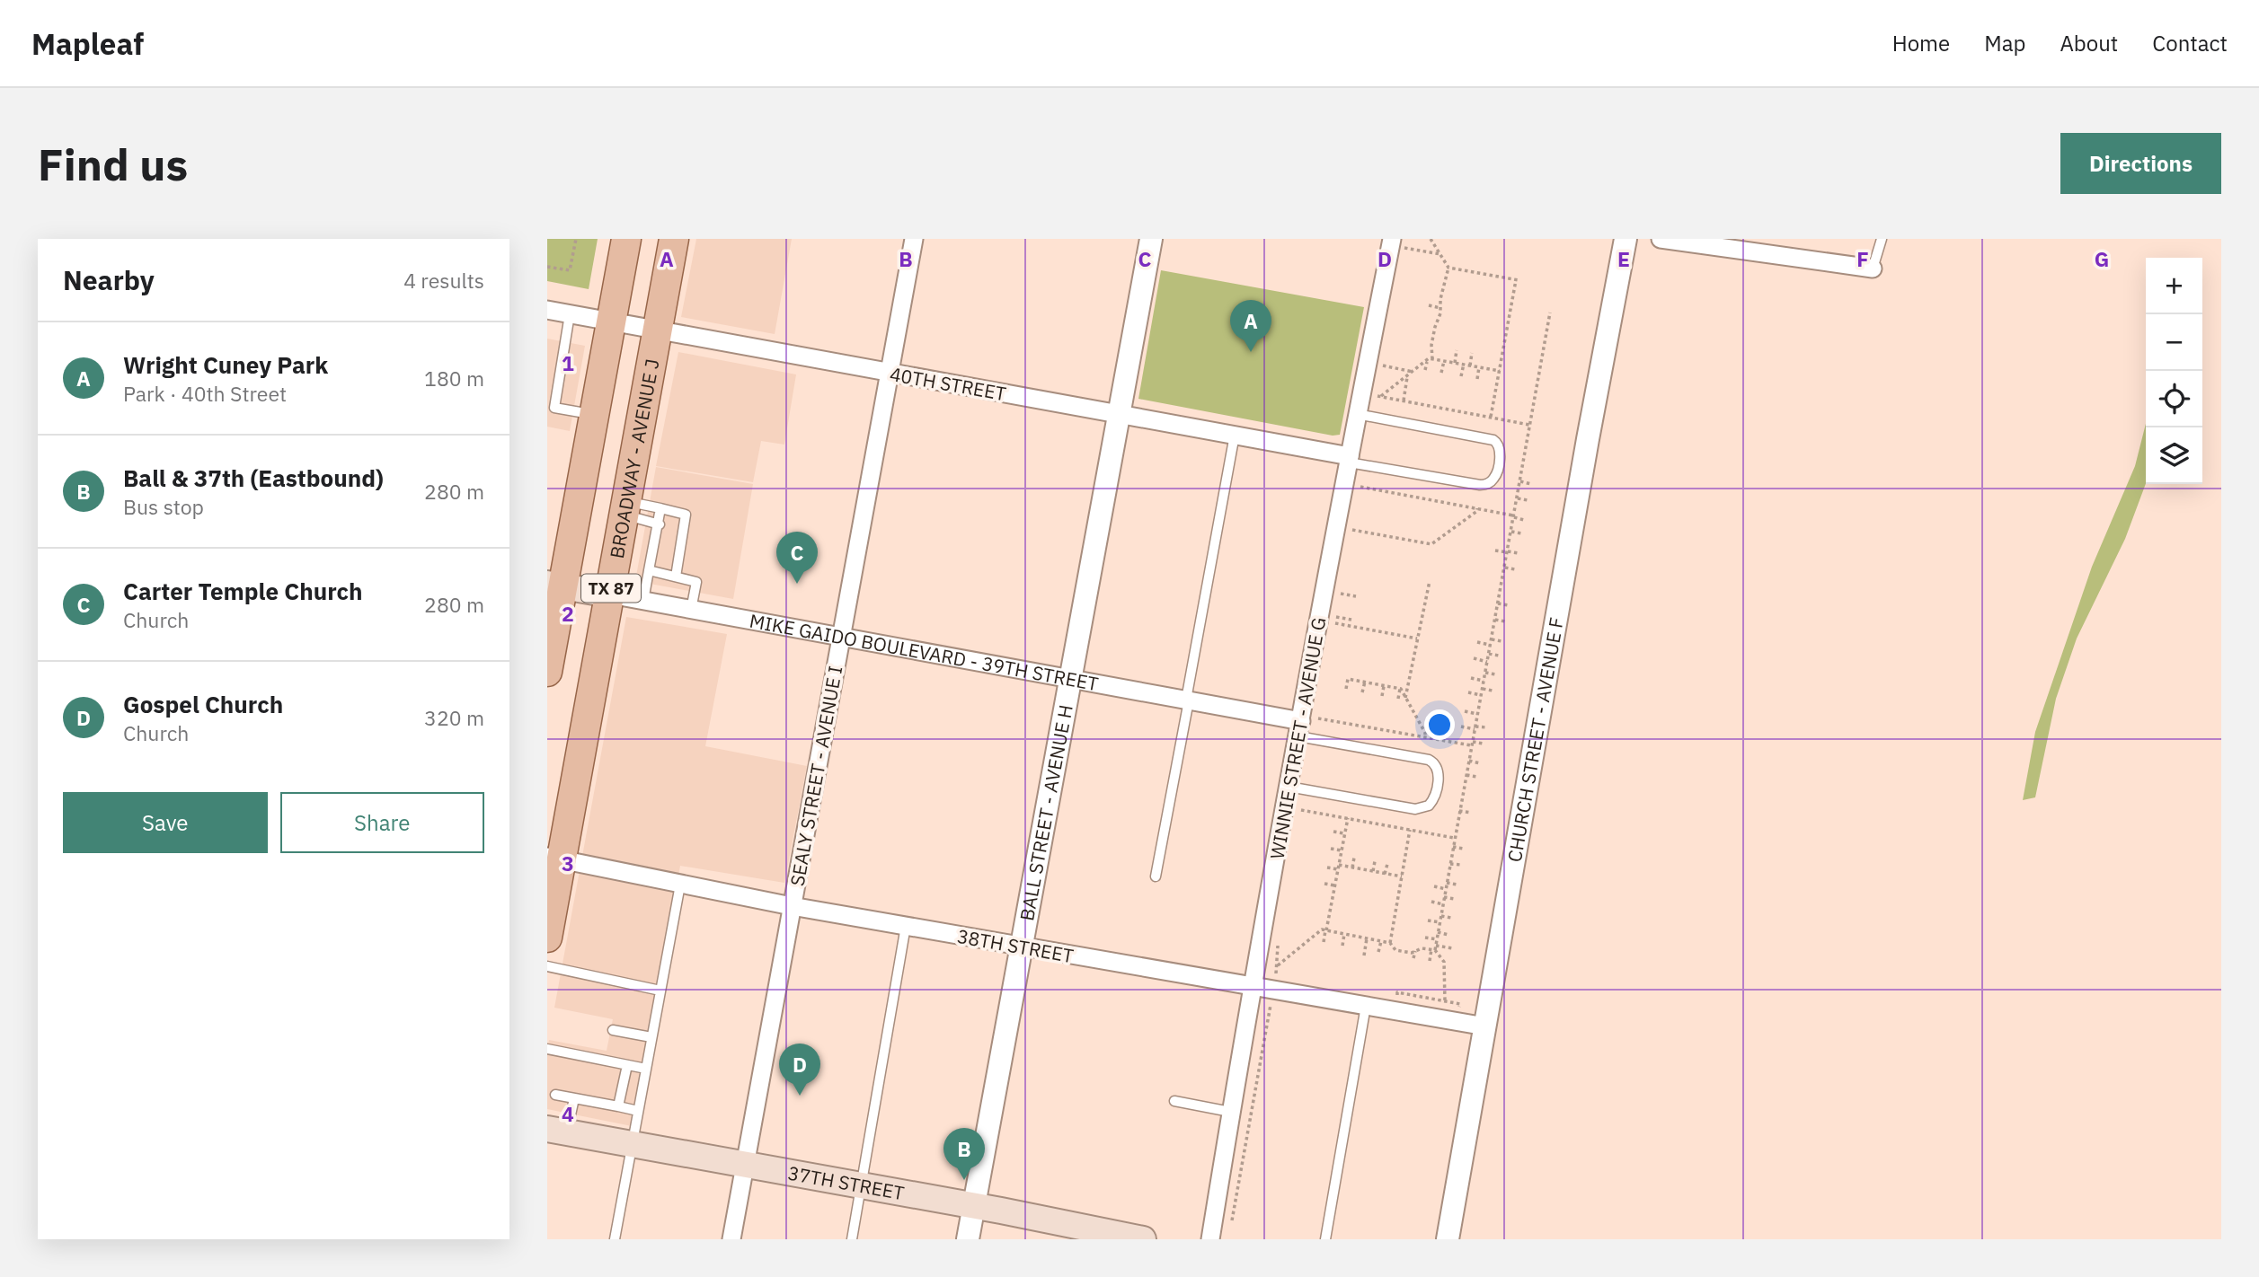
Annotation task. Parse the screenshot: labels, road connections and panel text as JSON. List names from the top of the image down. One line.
{"streets":{"main road":["BROADWAY - AVENUE J","TX 87","MIKE GAIDO BOULEVARD - 39TH STREET","37TH STREET"],"street":["40TH STREET","WINNIE STREET - AVENUE G","CHURCH STREET - AVENUE F","SEALY STREET - AVENUE I","BALL STREET - AVENUE H","38TH STREET"]},"crossings":[["40TH STREET","BROADWAY - AVENUE J"],["40TH STREET","TX 87"],["40TH STREET","WINNIE STREET - AVENUE G"],["40TH STREET","SEALY STREET - AVENUE I"],["40TH STREET","BALL STREET - AVENUE H"],["BROADWAY - AVENUE J","MIKE GAIDO BOULEVARD - 39TH STREET"],["BROADWAY - AVENUE J","38TH STREET"],["TX 87","MIKE GAIDO BOULEVARD - 39TH STREET"],["MIKE GAIDO BOULEVARD - 39TH STREET","WINNIE STREET - AVENUE G"],["MIKE GAIDO BOULEVARD - 39TH STREET","SEALY STREET - AVENUE I"],["MIKE GAIDO BOULEVARD - 39TH STREET","BALL STREET - AVENUE H"],["WINNIE STREET - AVENUE G","38TH STREET"],["CHURCH STREET - AVENUE F","38TH STREET"],["SEALY STREET - AVENUE I","38TH STREET"],["SEALY STREET - AVENUE I","37TH STREET"],["BALL STREET - AVENUE H","38TH STREET"],["BALL STREET - AVENUE H","37TH STREET"]],"page":{"header":"Mapleaf","nav":["Home","Map","About","Contact"],"buttons":["Directions",["Save","Share"]],"title":"Find us","heading":["Nearby","4 results"],"map_buttons":["+","−"],"pins":["A","C","D","B"],"list":[{"mark":"A","name":"Wright Cuney Park","note":"Park · 40th Street","value":"180 m"},{"mark":"B","name":"Ball & 37th (Eastbound)","note":"Bus stop","value":"280 m"},{"mark":"C","name":"Carter Temple Church","note":"Church","value":"280 m"},{"mark":"D","name":"Gospel Church","note":"Church","value":"320 m"}]},"grid":{"columns":["A","B","C","D","E","F","G"],"rows":["1","2","3","4"]}}
